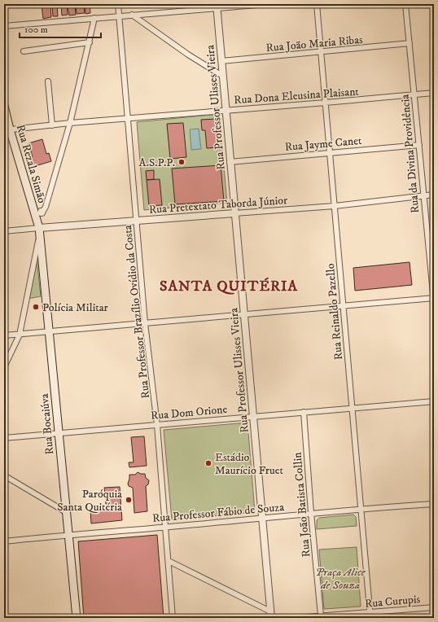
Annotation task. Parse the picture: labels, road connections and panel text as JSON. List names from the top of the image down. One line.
{"streets":{"main road":["Rua Rezala Simão","Rua Bocaiúva"],"street":["Rua João Maria Ribas","Rua Dona Eleusina Plaisant","Rua Professor Ulisses Vieira","Rua Jayme Canet","Rua da Divina Providência","Rua Pretextato Taborda Júnior","Rua Professor Brazílio Ovídio da Costa","Rua Reinaldo Pazello","Rua Dom Orione","Rua João Batista Collin","Rua Professor Fábio de Souza","Rua Curupis"]},"crossings":[["Rua João Maria Ribas","Rua Professor Ulisses Vieira"],["Rua João Maria Ribas","Rua da Divina Providência"],["Rua João Maria Ribas","Rua Reinaldo Pazello"],["Rua Dona Eleusina Plaisant","Rua Professor Ulisses Vieira"],["Rua Dona Eleusina Plaisant","Rua da Divina Providência"],["Rua Dona Eleusina Plaisant","Rua Rezala Simão"],["Rua Dona Eleusina Plaisant","Rua Professor Brazílio Ovídio da Costa"],["Rua Dona Eleusina Plaisant","Rua Reinaldo Pazello"],["Rua Professor Ulisses Vieira","Rua Jayme Canet"],["Rua Professor Ulisses Vieira","Rua Pretextato Taborda Júnior"],["Rua Professor Ulisses Vieira","Rua Dom Orione"],["Rua Professor Ulisses Vieira","Rua Professor Fábio de Souza"],["Rua Jayme Canet","Rua da Divina Providência"],["Rua Jayme Canet","Rua Reinaldo Pazello"],["Rua da Divina Providência","Rua Pretextato Taborda Júnior"],["Rua Rezala Simão","Rua Pretextato Taborda Júnior"],["Rua Rezala Simão","Rua Bocaiúva"],["Rua Pretextato Taborda Júnior","Rua Professor Brazílio Ovídio da Costa"],["Rua Pretextato Taborda Júnior","Rua Reinaldo Pazello"],["Rua Pretextato Taborda Júnior","Rua Bocaiúva"],["Rua Professor Brazílio Ovídio da Costa","Rua Dom Orione"],["Rua Professor Brazílio Ovídio da Costa","Rua Professor Fábio de Souza"],["Rua Reinaldo Pazello","Rua Dom Orione"],["Rua Reinaldo Pazello","Rua Professor Fábio de Souza"],["Rua Reinaldo Pazello","Rua Curupis"],["Rua Dom Orione","Rua Bocaiúva"],["Rua Dom Orione","Rua João Batista Collin"],["Rua Bocaiúva","Rua Professor Fábio de Souza"],["Rua João Batista Collin","Rua Professor Fábio de Souza"],["Rua João Batista Collin","Rua Curupis"]],"districts":["SANTA QUITÉRIA"],"parks":["Praça Alice de Souza"],"places":["A.S.P.P.","Polícia Militar","Estádio Maurício Fruet","Paróquia Santa Quitéria"],"scale_bar":"100 m"}
